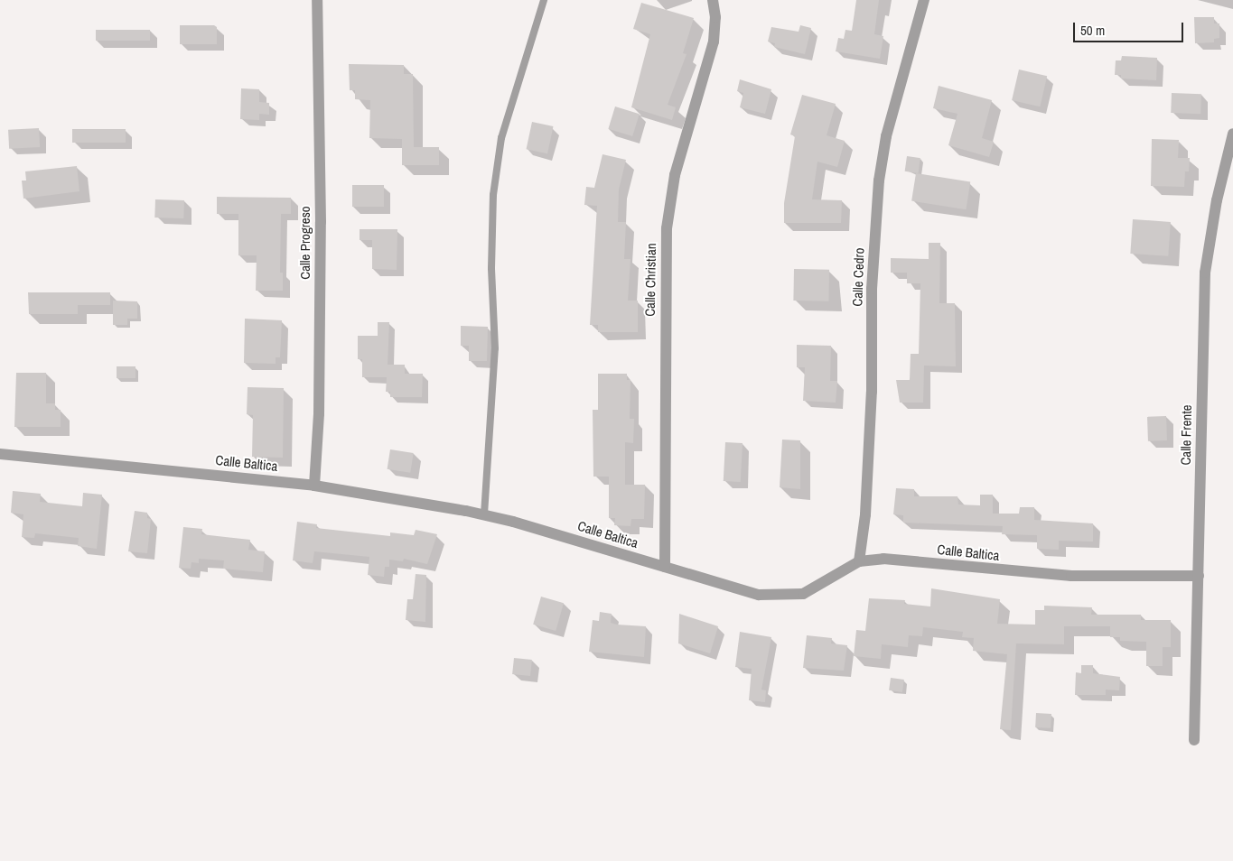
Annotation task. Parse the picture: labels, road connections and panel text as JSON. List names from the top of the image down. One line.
{"streets":{"street":["Calle Progreso","Calle Cedro","Calle Christian","Calle Frente","Calle Baltica"]},"crossings":[["Calle Progreso","Calle Baltica"],["Calle Cedro","Calle Baltica"],["Calle Christian","Calle Baltica"],["Calle Frente","Calle Baltica"]],"scale_bar":"50 m"}
